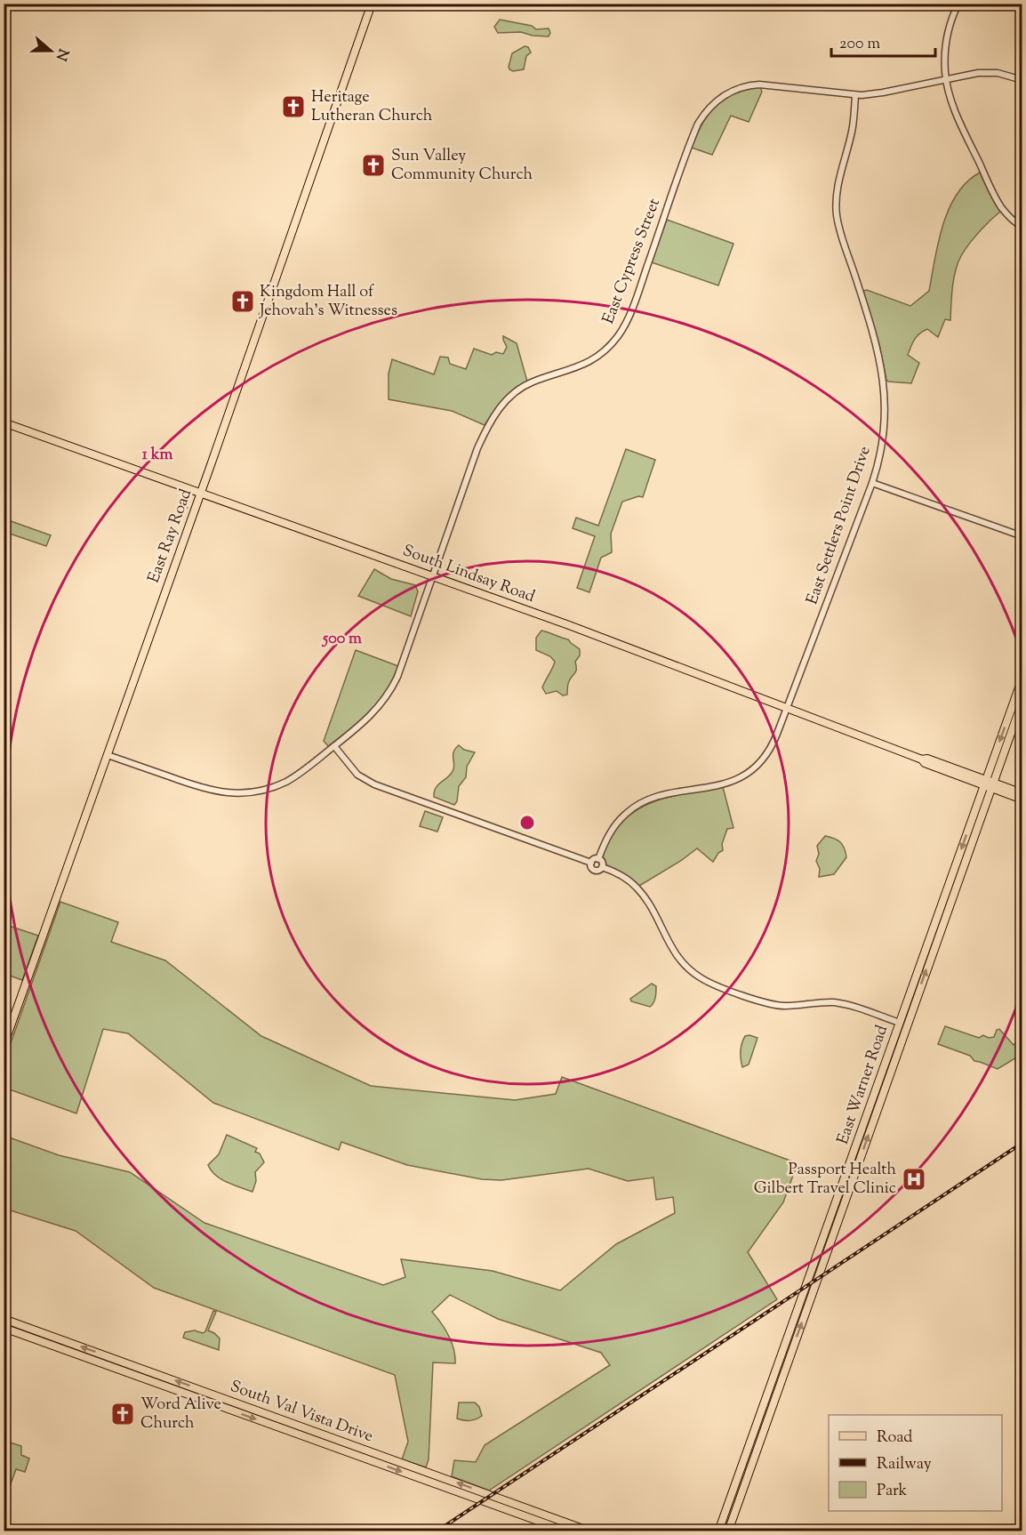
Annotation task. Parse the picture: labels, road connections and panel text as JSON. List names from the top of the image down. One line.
{"streets":{"main road":["East Ray Road","South Lindsay Road","East Warner Road","South Val Vista Drive"],"street":["East Cypress Street","East Settlers Point Drive"]},"crossings":[["East Cypress Street","East Settlers Point Drive"],["East Cypress Street","East Ray Road"],["East Cypress Street","South Lindsay Road"],["East Settlers Point Drive","South Lindsay Road"],["East Ray Road","South Lindsay Road"],["South Lindsay Road","East Warner Road"]],"places":{"church":["Heritage Lutheran Church","Sun Valley Community Church","Kingdom Hall of Jehovah's Witnesses","Word Alive Church"],"hospital":["Passport Health Gilbert Travel Clinic"]},"legend":["Road","Railway","Park"],"scale_bar":"200 m","north":"right","rings":["1 km","500 m"]}
